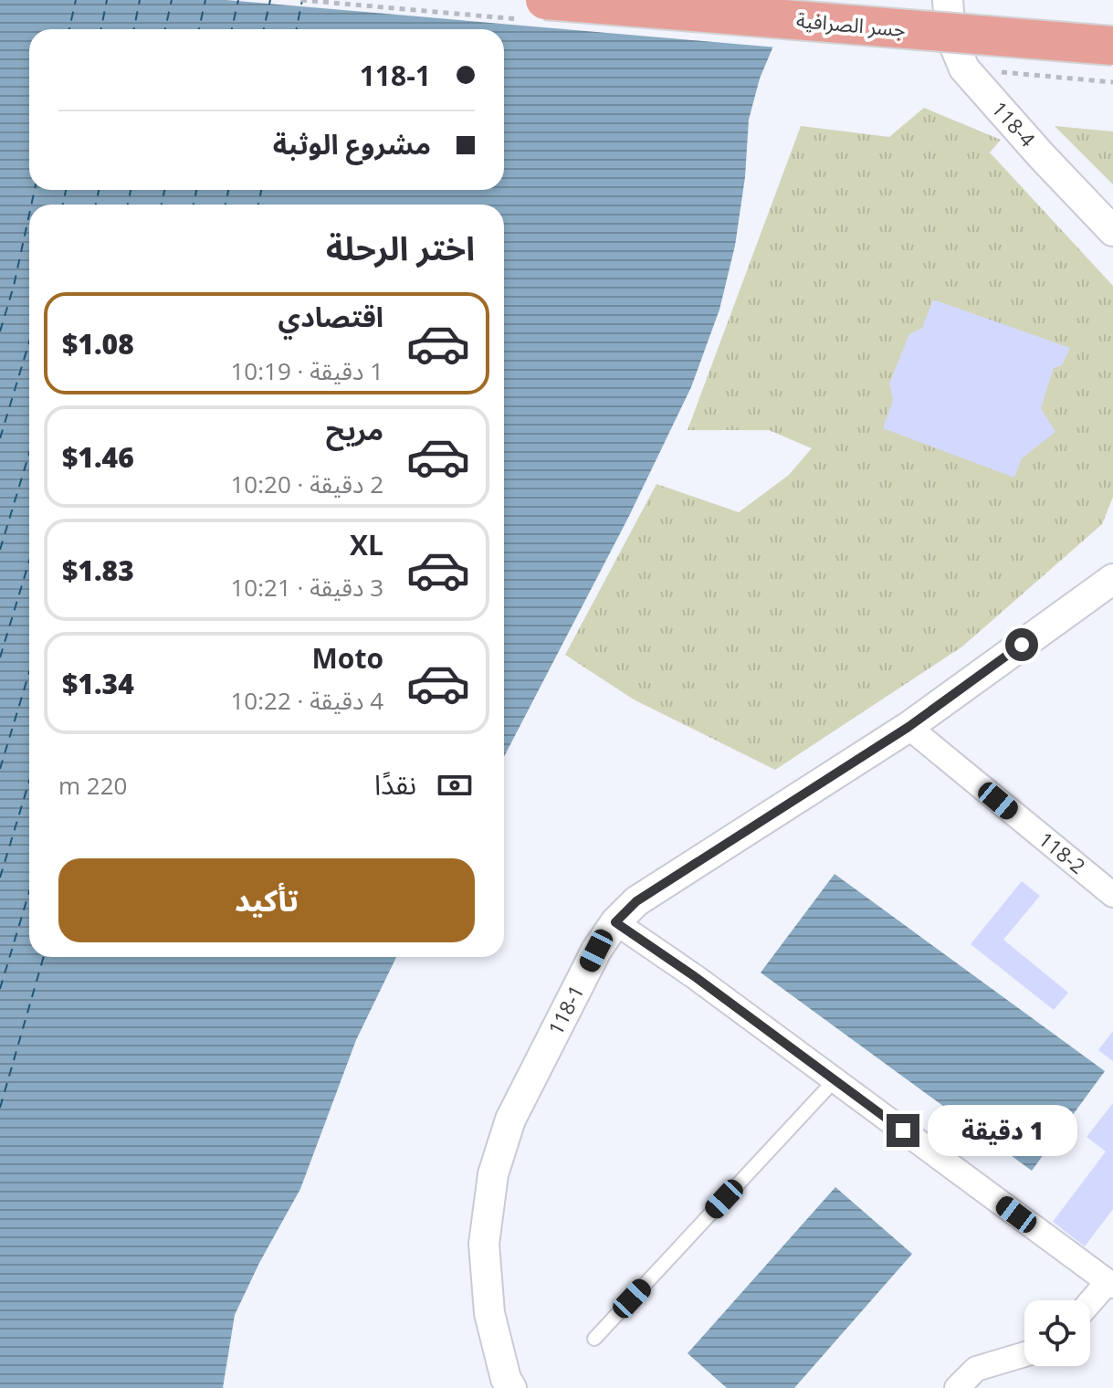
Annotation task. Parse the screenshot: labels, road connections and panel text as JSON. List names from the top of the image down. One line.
{"streets":{"main road":["جسر الصرافية"],"street":["118-4","118-2","118-1"]},"crossings":[["118-2","118-1"]],"page":{"banner":["118-1","مشروع الوثبة"],"heading":"اختر الرحلة","list":[{"name":"اقتصادي","note":"1 دقيقة · 10:19","value":"$1.08"},{"name":"مريح","note":"2 دقيقة · 10:20","value":"$1.46"},{"name":"XL","note":"3 دقيقة · 10:21","value":"$1.83"},{"name":"Moto","note":"4 دقيقة · 10:22","value":"$1.34"}],"pay":["نقدًا","220 m"],"buttons":"تأكيد","bubble":"1 دقيقة"}}
